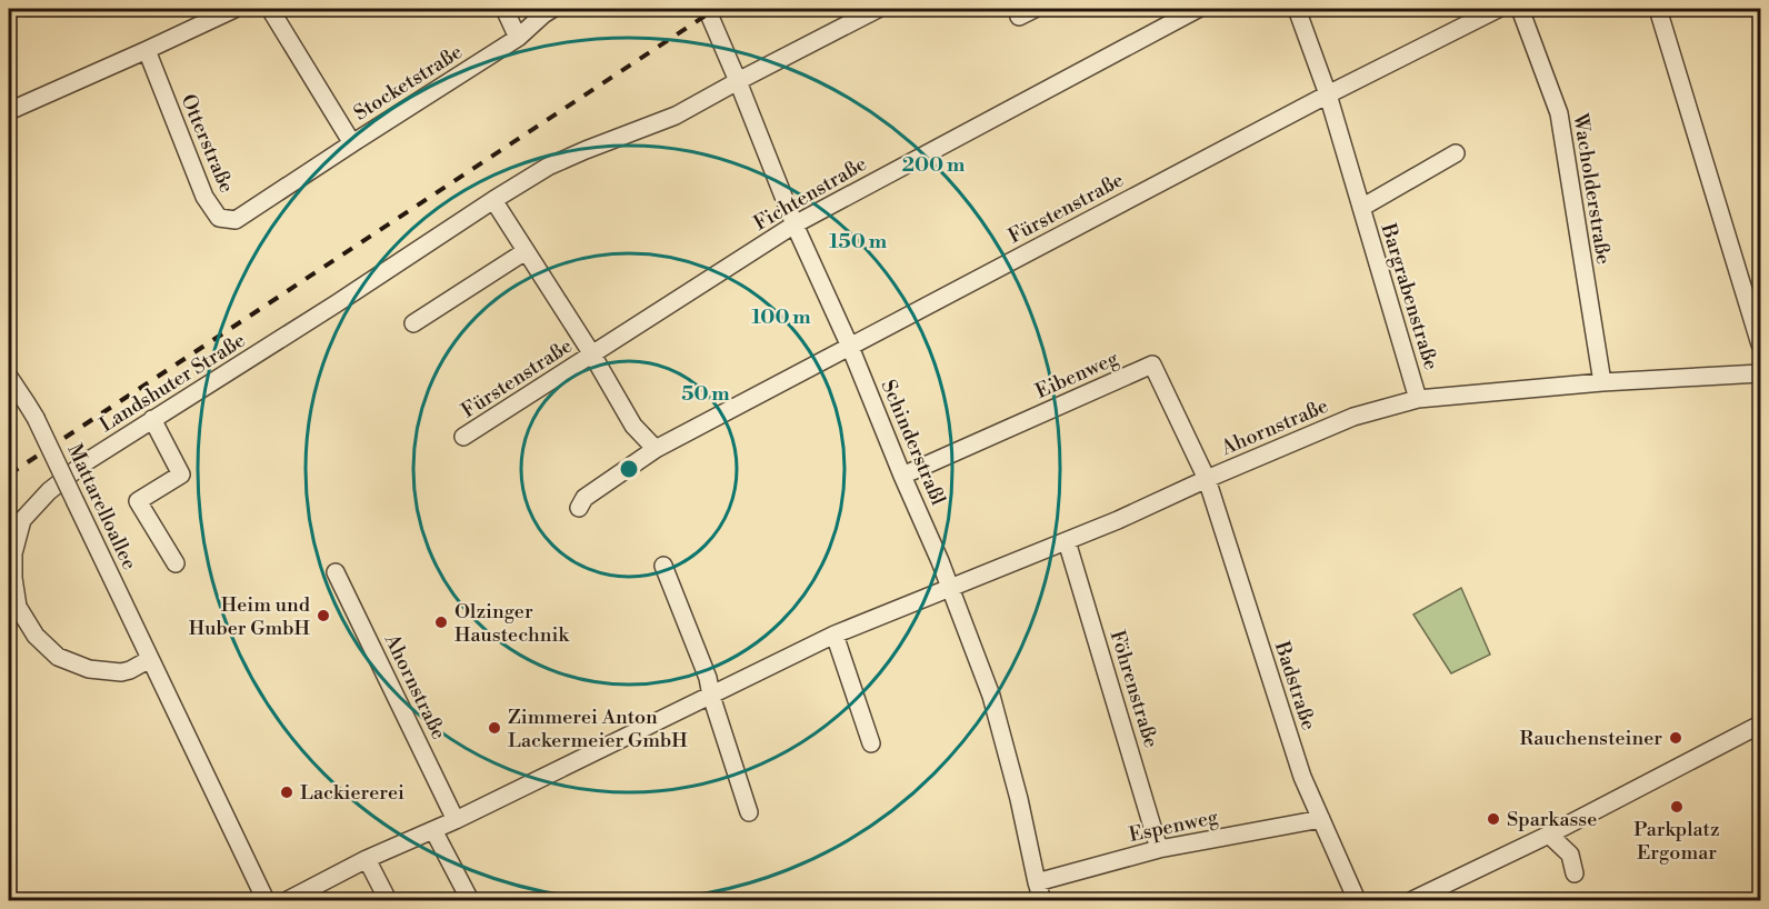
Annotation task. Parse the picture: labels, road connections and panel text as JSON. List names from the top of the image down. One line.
{"streets":{"street":["Stocketstraße","Otterstraße","Wacholderstraße","Fichtenstraße","Fürstenstraße","Bargrabenstraße","Eibenweg","Landshuter Straße","Ahornstraße","Schinderstraßl","Mattarelloallee","Badstraße","Föhrenstraße","Espenweg"]},"crossings":[["Stocketstraße","Otterstraße"],["Wacholderstraße","Ahornstraße"],["Fichtenstraße","Fürstenstraße"],["Fichtenstraße","Schinderstraßl"],["Fürstenstraße","Bargrabenstraße"],["Fürstenstraße","Landshuter Straße"],["Fürstenstraße","Schinderstraßl"],["Bargrabenstraße","Ahornstraße"],["Eibenweg","Ahornstraße"],["Eibenweg","Schinderstraßl"],["Eibenweg","Badstraße"],["Landshuter Straße","Schinderstraßl"],["Landshuter Straße","Mattarelloallee"],["Ahornstraße","Schinderstraßl"],["Ahornstraße","Badstraße"],["Ahornstraße","Föhrenstraße"],["Schinderstraßl","Espenweg"],["Badstraße","Espenweg"],["Föhrenstraße","Espenweg"]],"places":["Heim und Huber GmbH","Olzinger Haustechnik","Zimmerei Anton Lackermeier GmbH","Rauchensteiner","Lackiererei","Parkplatz Ergomar","Sparkasse"],"rings":["200 m","150 m","100 m","50 m"]}
